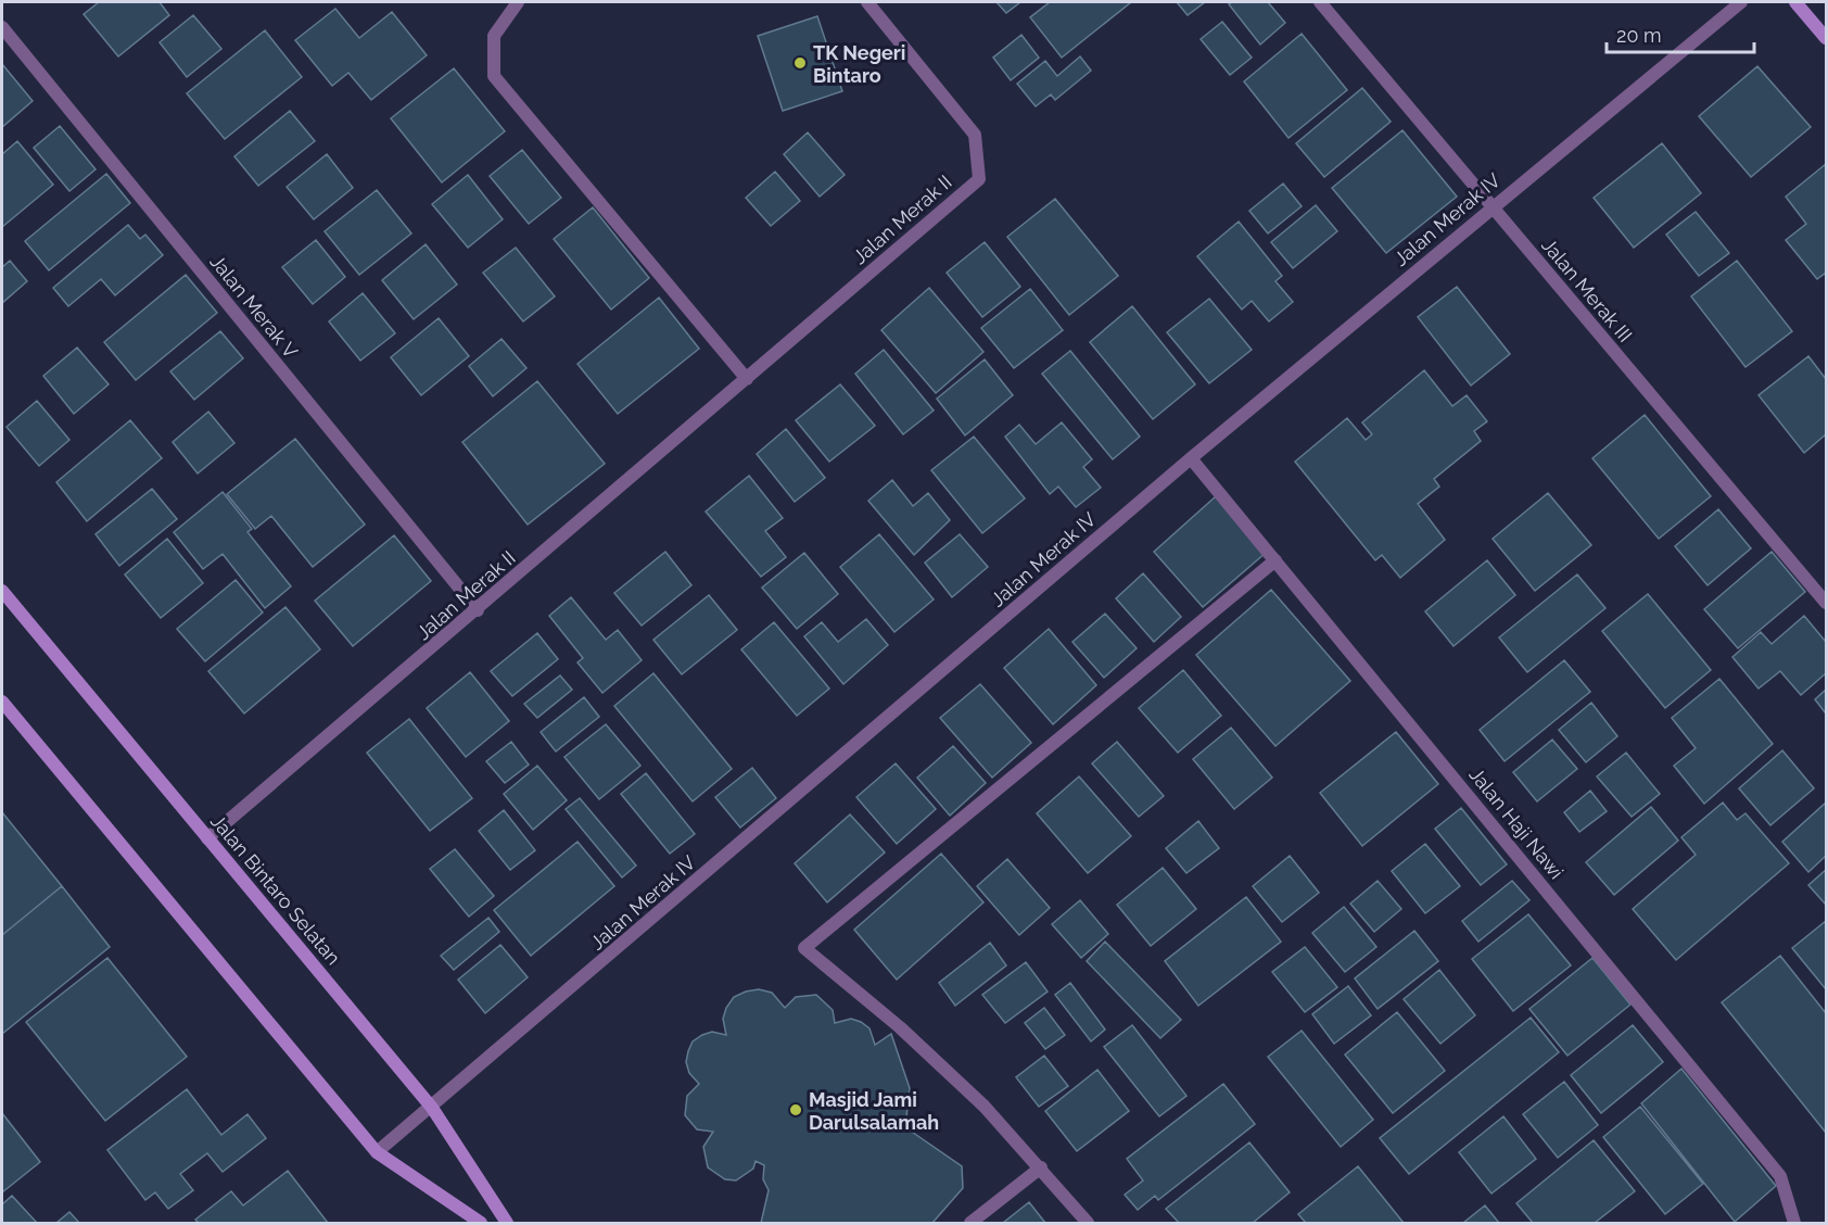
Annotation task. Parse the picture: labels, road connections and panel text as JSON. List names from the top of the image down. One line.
{"streets":{"street":["Jalan Merak II","Jalan Merak IV","Jalan Merak III","Jalan Merak V","Jalan Haji Nawi","Jalan Bintaro Selatan"]},"crossings":[["Jalan Merak II","Jalan Merak V"],["Jalan Merak II","Jalan Bintaro Selatan"],["Jalan Merak IV","Jalan Merak III"],["Jalan Merak IV","Jalan Haji Nawi"],["Jalan Merak IV","Jalan Bintaro Selatan"]],"places":["TK Negeri Bintaro","Masjid Jami Darulsalamah"],"scale_bar":"20 m"}
